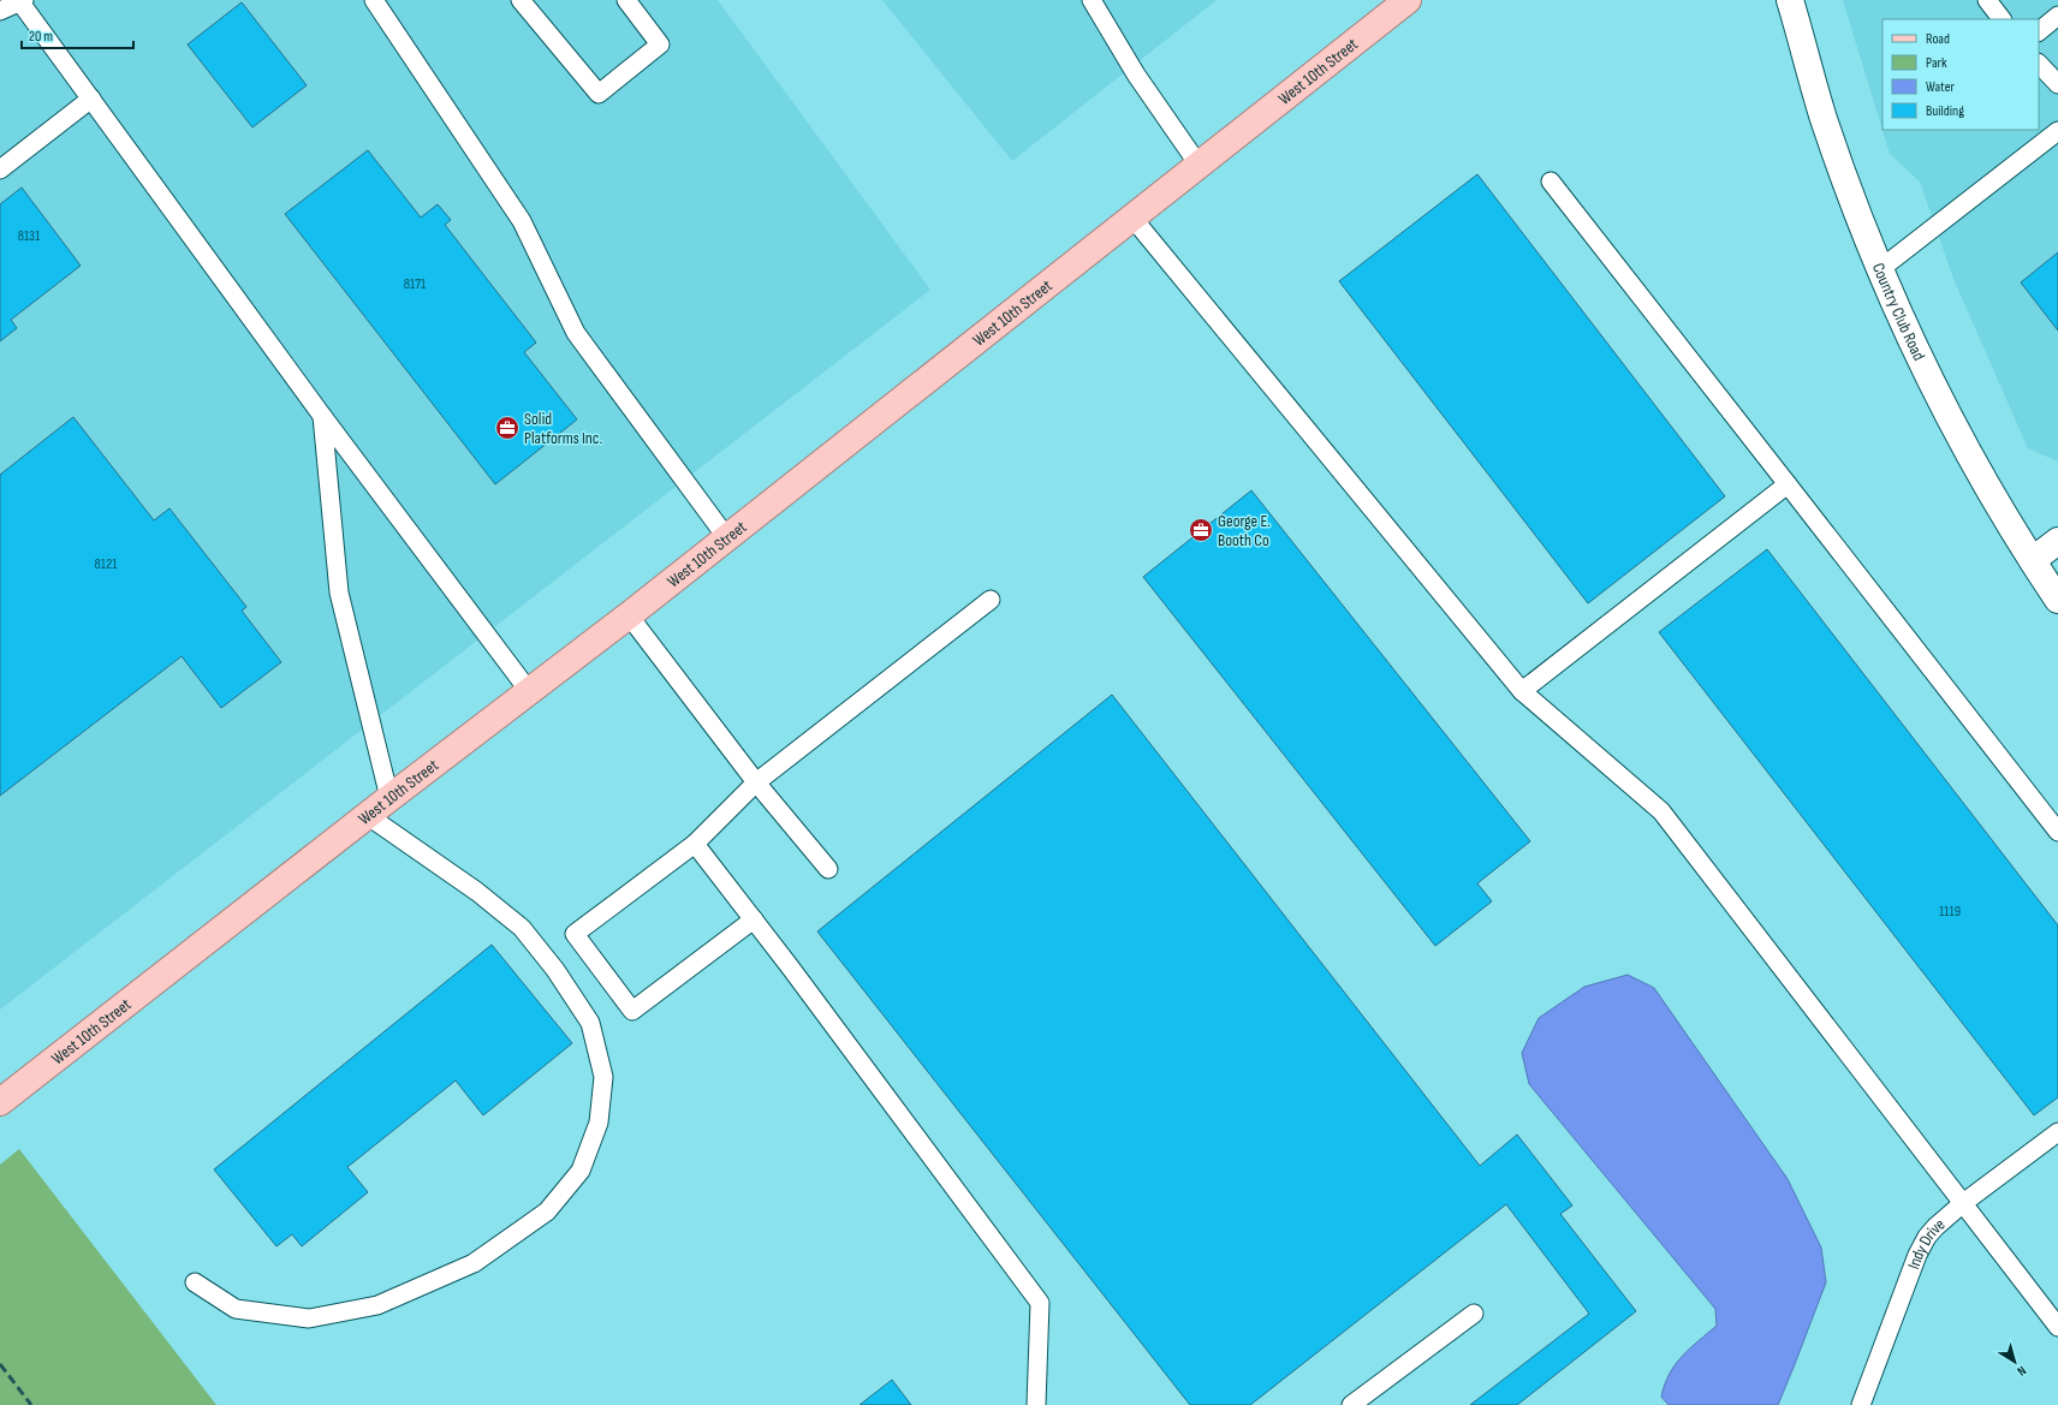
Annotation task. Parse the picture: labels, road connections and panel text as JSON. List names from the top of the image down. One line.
{"streets":{"main road":["West 10th Street","Country Club Road"],"lane":["Indy Drive"]},"places":{"office":["Solid Platforms Inc.","George E. Booth Co"]},"house_numbers":["8131","8171","8121","1119"],"legend":["Road","Park","Water","Building"],"scale_bar":"20 m","north":"bottom right"}
